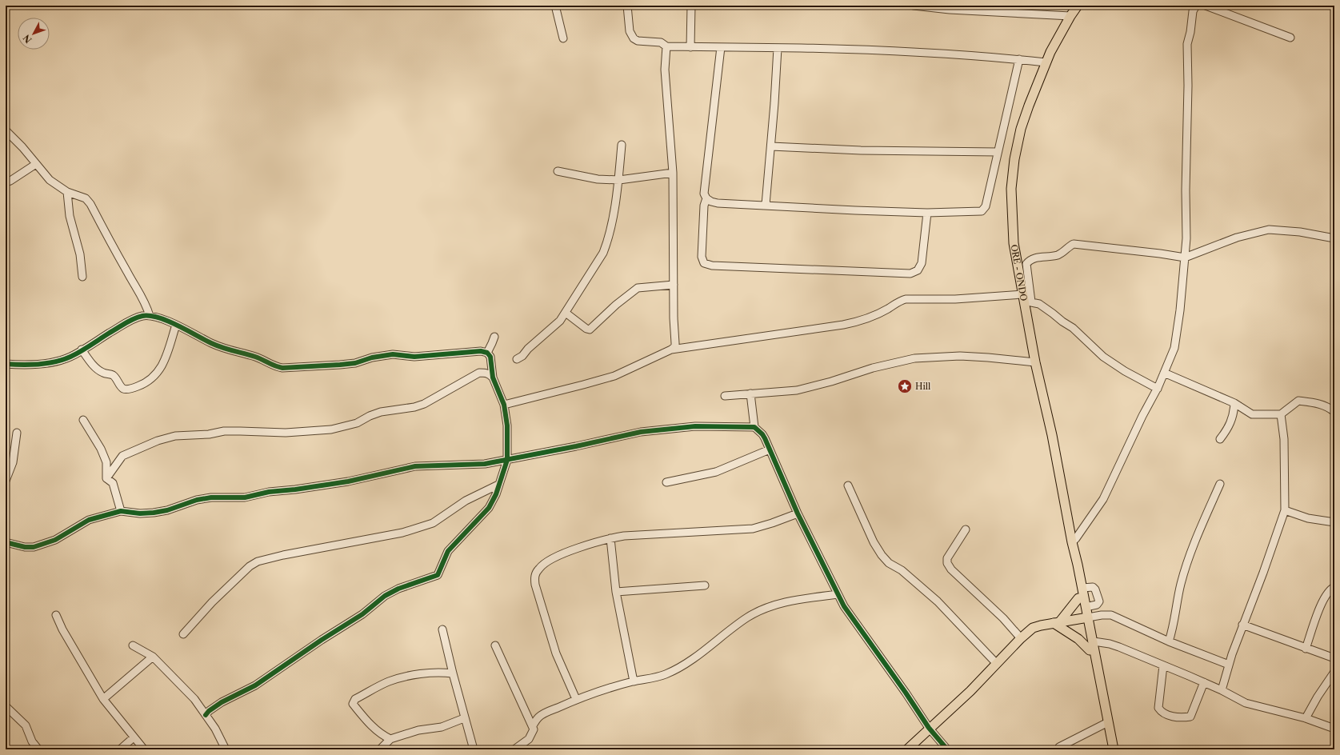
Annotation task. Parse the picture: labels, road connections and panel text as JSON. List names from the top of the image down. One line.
{"streets":{"main road":["ORE - ONDO"]},"places":{"place":["Hill"]},"north":"bottom left"}
